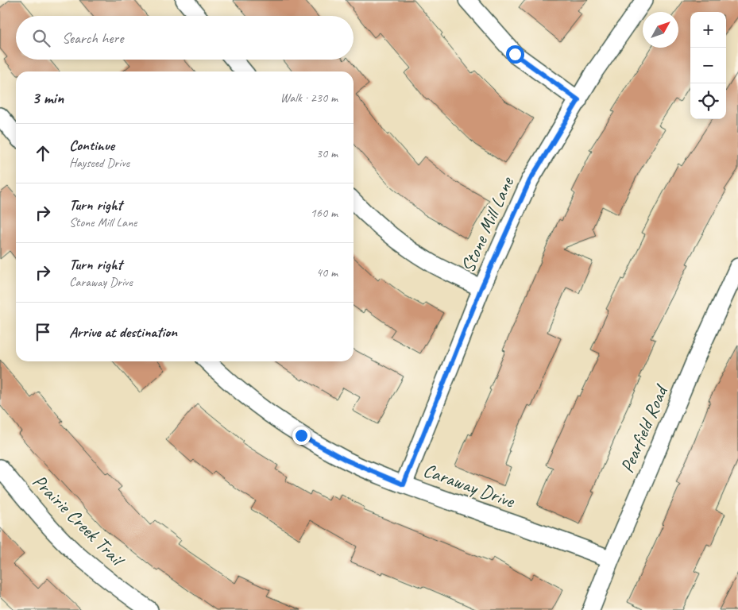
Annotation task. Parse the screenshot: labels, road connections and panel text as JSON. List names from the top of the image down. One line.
{"streets":{"street":["Stone Mill Lane","Pearfield Road","Caraway Drive","Prairie Creek Trail"]},"crossings":[["Stone Mill Lane","Caraway Drive"],["Pearfield Road","Caraway Drive"]],"north":"top right","page":{"map_buttons":["+","−"],"search":"Search here","heading":["3 min","Walk · 230 m"],"list":[["Continue","Hayseed Drive","30 m"],["Turn right","Stone Mill Lane","160 m"],["Turn right","Caraway Drive","40 m"],"Arrive at destination"]}}
